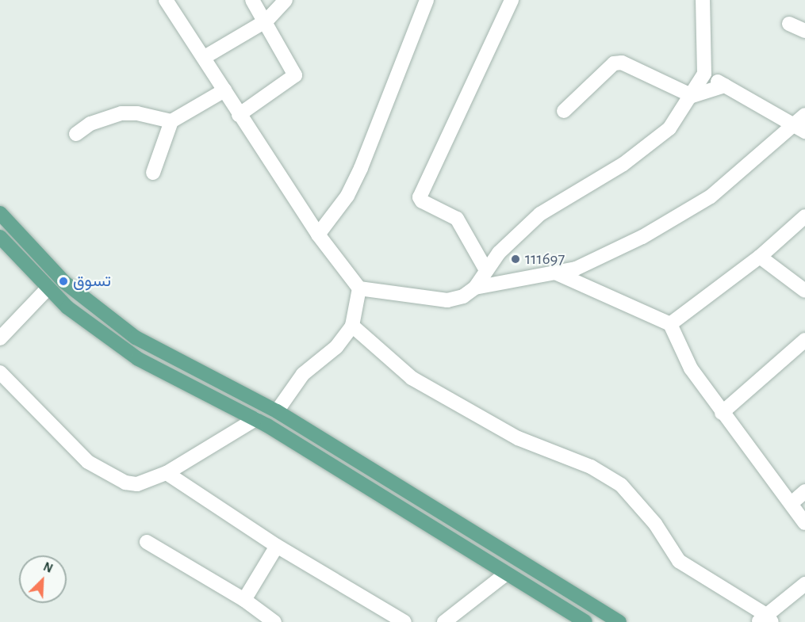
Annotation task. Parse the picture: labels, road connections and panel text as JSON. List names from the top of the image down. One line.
{"places":["111697","تسوق"],"north":"top right"}
